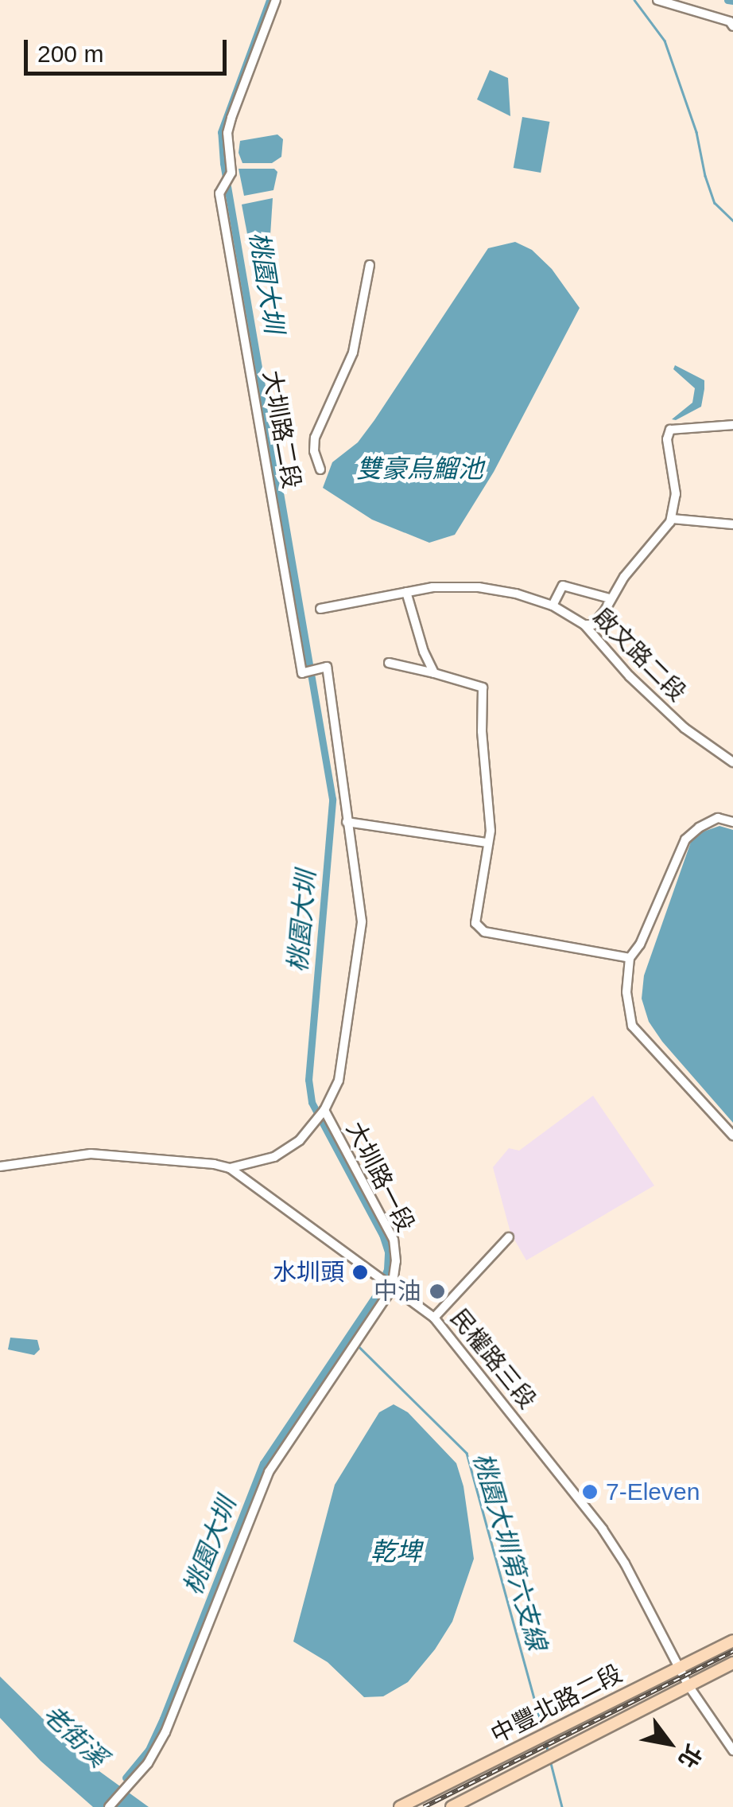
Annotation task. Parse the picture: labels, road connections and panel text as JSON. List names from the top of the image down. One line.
{"streets":{"main road":["中豐北路二段"],"street":["大圳路二段","啟文路二段","大圳路一段","民權路三段"]},"crossings":[["大圳路二段","大圳路一段"],["大圳路一段","民權路三段"],["民權路三段","中豐北路二段"]],"water":["桃園大圳","雙豪烏鰡池","乾埤","桃園大圳第六支線","老街溪"],"places":["水圳頭","中油","7-Eleven"],"scale_bar":"200 m","north":"bottom right"}
